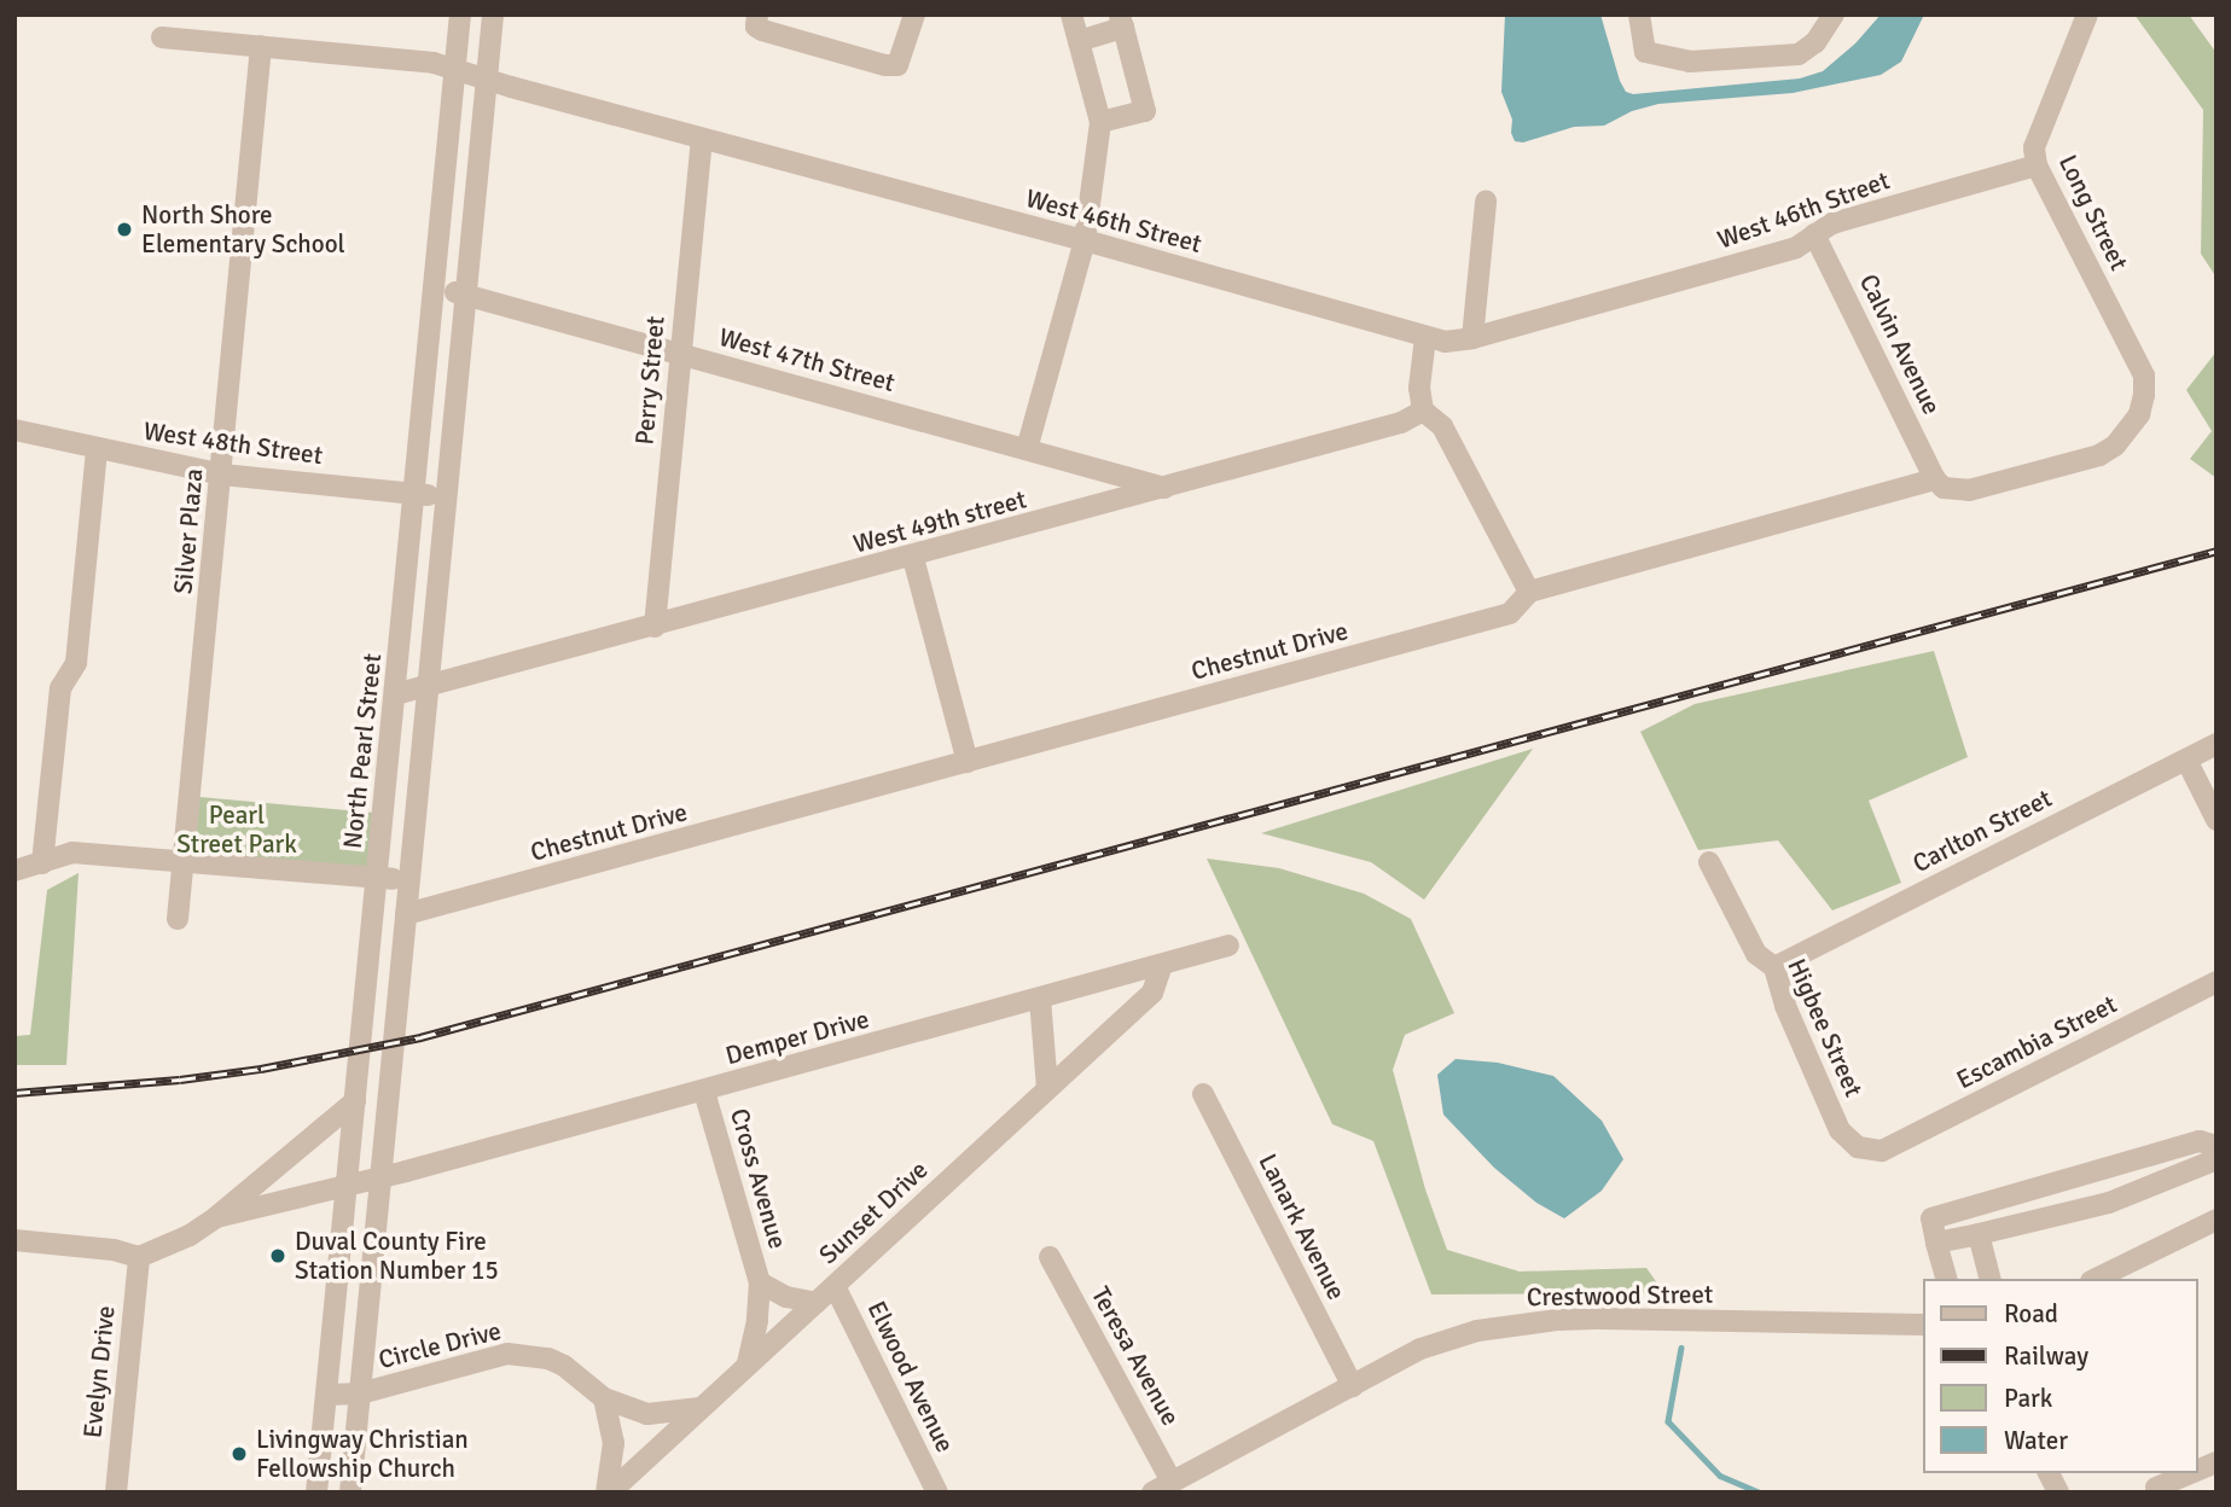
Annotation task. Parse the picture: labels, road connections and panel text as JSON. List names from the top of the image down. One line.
{"streets":{"street":["West 46th Street","Long Street","Calvin Avenue","West 47th Street","Perry Street","West 48th Street","West 49th street","Silver Plaza","Chestnut Drive","North Pearl Street","Carlton Street","Higbee Street","Demper Drive","Escambia Street","Cross Avenue","Sunset Drive","Lanark Avenue","Crestwood Street","Circle Drive","Teresa Avenue","Evelyn Drive","Elwood Avenue"]},"crossings":[["West 46th Street","Long Street"],["West 46th Street","Calvin Avenue"],["West 46th Street","Perry Street"],["West 46th Street","Silver Plaza"],["West 46th Street","North Pearl Street"],["Long Street","Chestnut Drive"],["Calvin Avenue","Chestnut Drive"],["West 47th Street","Perry Street"],["West 47th Street","West 49th street"],["West 47th Street","North Pearl Street"],["Perry Street","West 49th street"],["West 48th Street","Silver Plaza"],["West 48th Street","North Pearl Street"],["West 49th street","North Pearl Street"],["North Pearl Street","Demper Drive"],["North Pearl Street","Circle Drive"],["Carlton Street","Higbee Street"],["Higbee Street","Escambia Street"],["Demper Drive","Cross Avenue"],["Demper Drive","Sunset Drive"],["Cross Avenue","Sunset Drive"],["Sunset Drive","Circle Drive"],["Sunset Drive","Elwood Avenue"],["Lanark Avenue","Crestwood Street"],["Crestwood Street","Teresa Avenue"]],"parks":["Pearl Street Park"],"places":["North Shore Elementary School","Duval County Fire Station Number 15","Livingway Christian Fellowship Church"],"legend":["Road","Railway","Park","Water"]}
